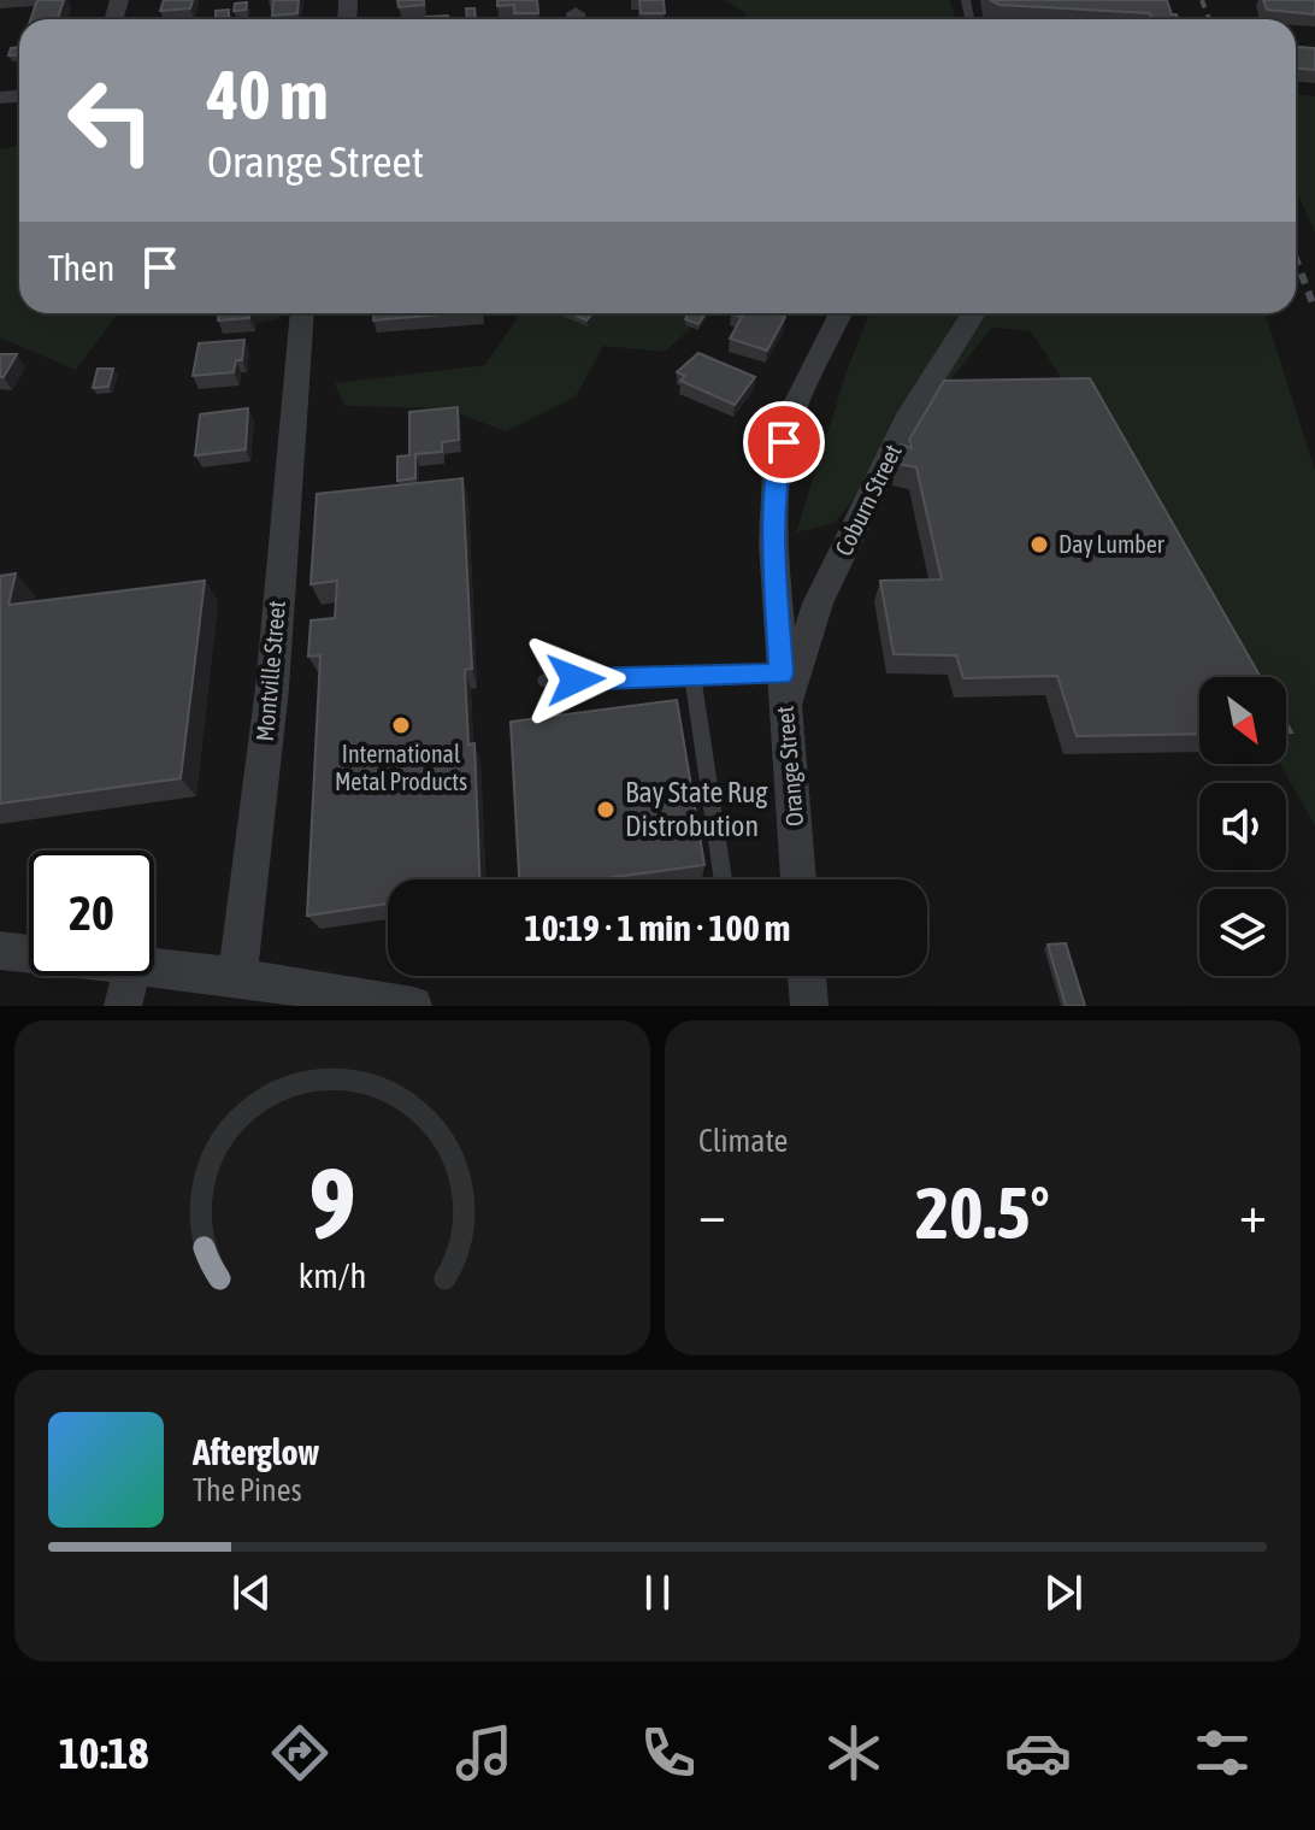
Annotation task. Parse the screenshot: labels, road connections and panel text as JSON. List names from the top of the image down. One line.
{"streets":{"street":["Coburn Street","Montville Street","Orange Street"]},"crossings":[["Coburn Street","Orange Street"]],"places":["Day Lumber","International Metal Products","Bay State Rug Distrobution"],"north":"bottom right","page":{"turn":["40 m","Orange Street"],"then":"Then","limit":"20","trip":"10:19 · 1 min · 100 m","tile":"Climate","heat":["−","20.5°","+"],"song":["Afterglow","The Pines"],"tabs":"10:18","gauge":["9","km/h"]}}
